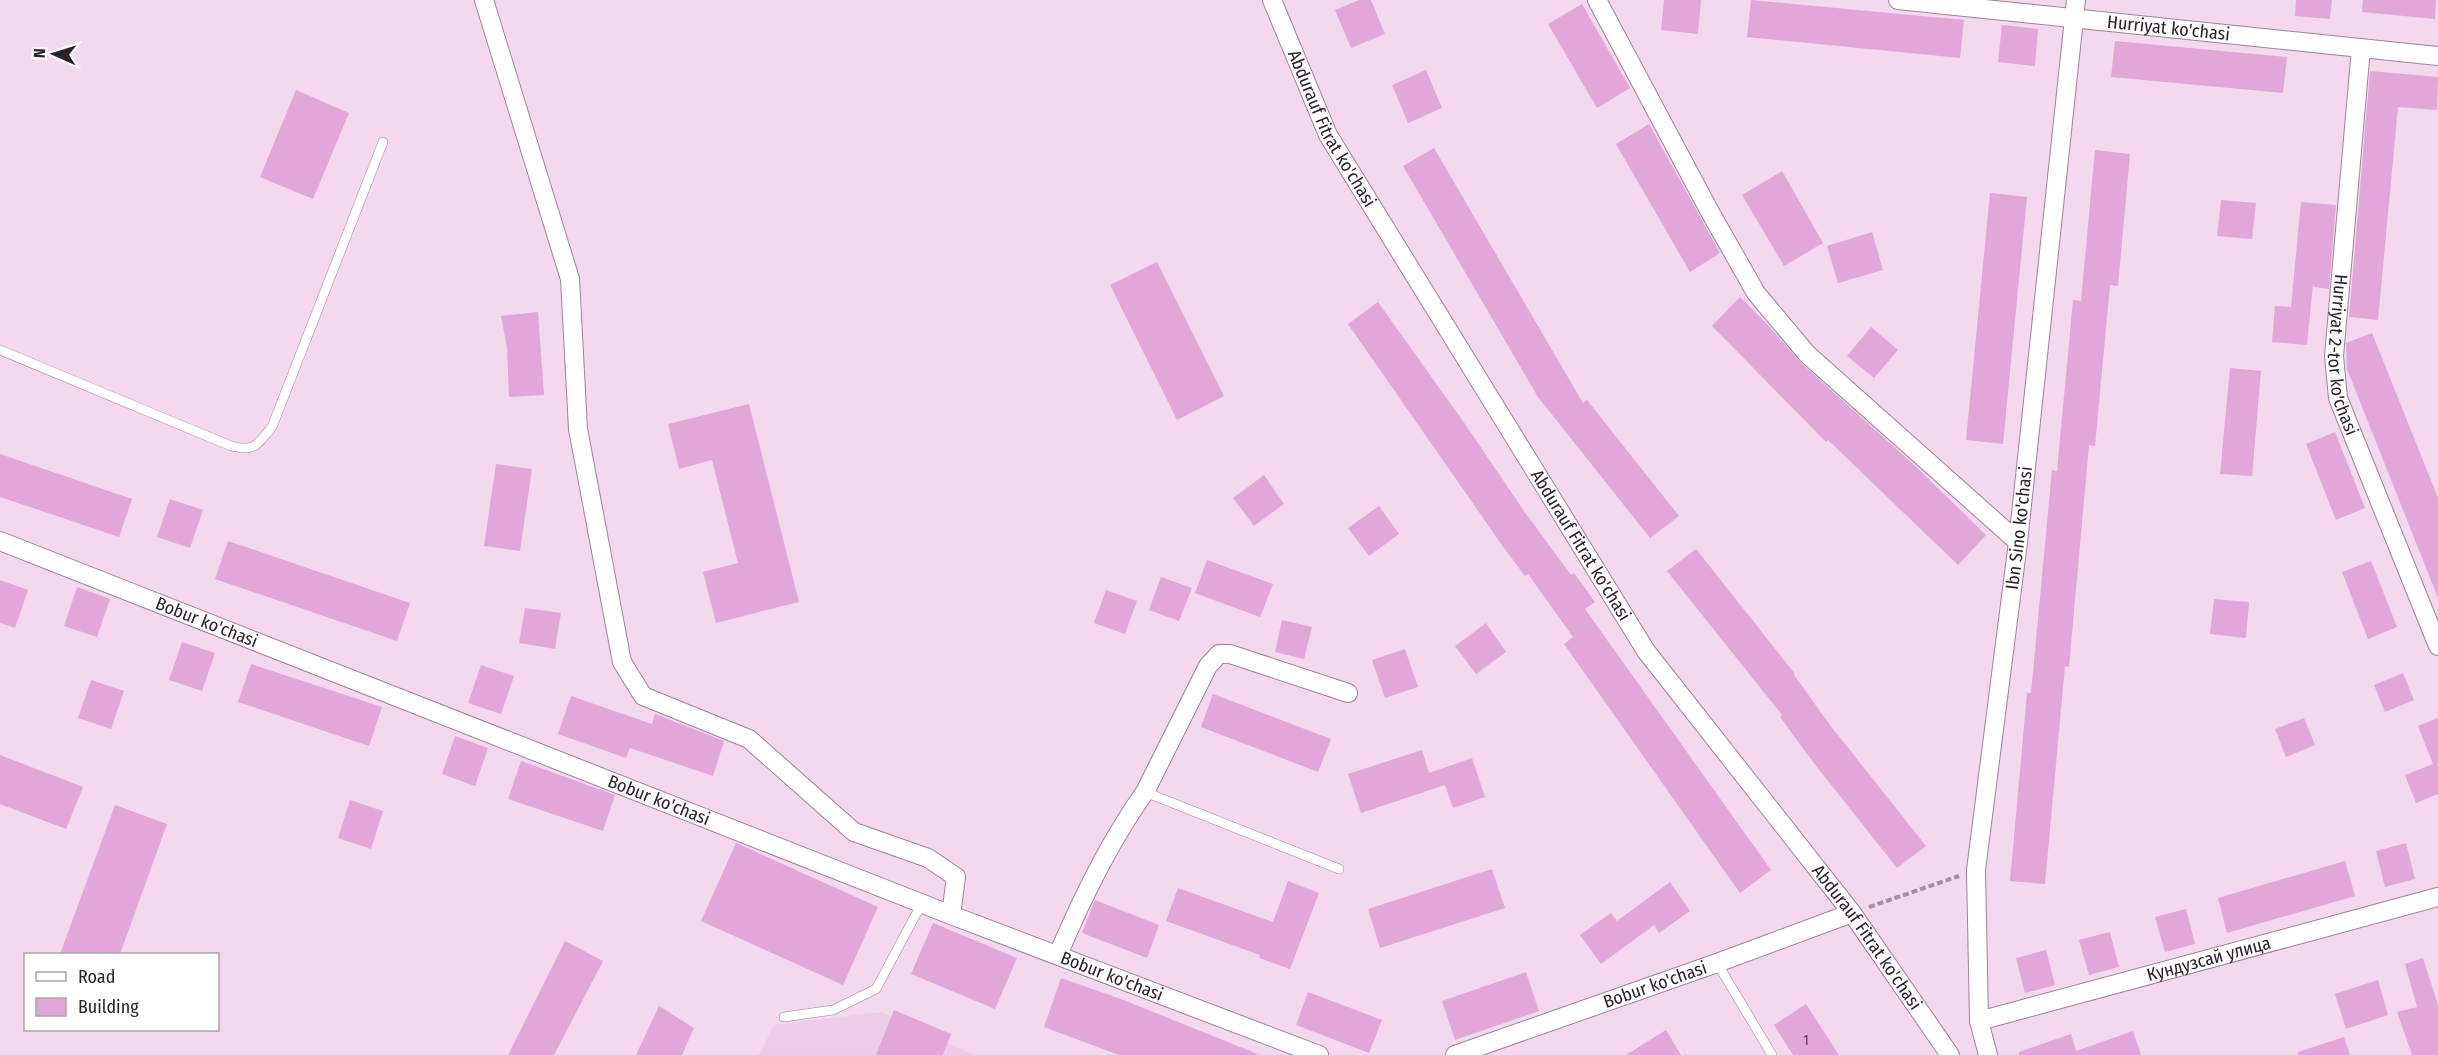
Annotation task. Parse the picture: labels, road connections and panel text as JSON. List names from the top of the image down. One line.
{"streets":{"street":["Hurriyat ko'chasi","Abdurauf Fitrat ko'chasi","Hurriyat 2-tor ko'chasi","Ibn Sino ko'chasi","Bobur ko'chasi","Кундузсай улица"]},"crossings":[["Hurriyat ko'chasi","Hurriyat 2-tor ko'chasi"],["Hurriyat ko'chasi","Ibn Sino ko'chasi"],["Abdurauf Fitrat ko'chasi","Bobur ko'chasi"],["Ibn Sino ko'chasi","Кундузсай улица"]],"house_numbers":["1"],"legend":["Road","Building"],"north":"left"}
